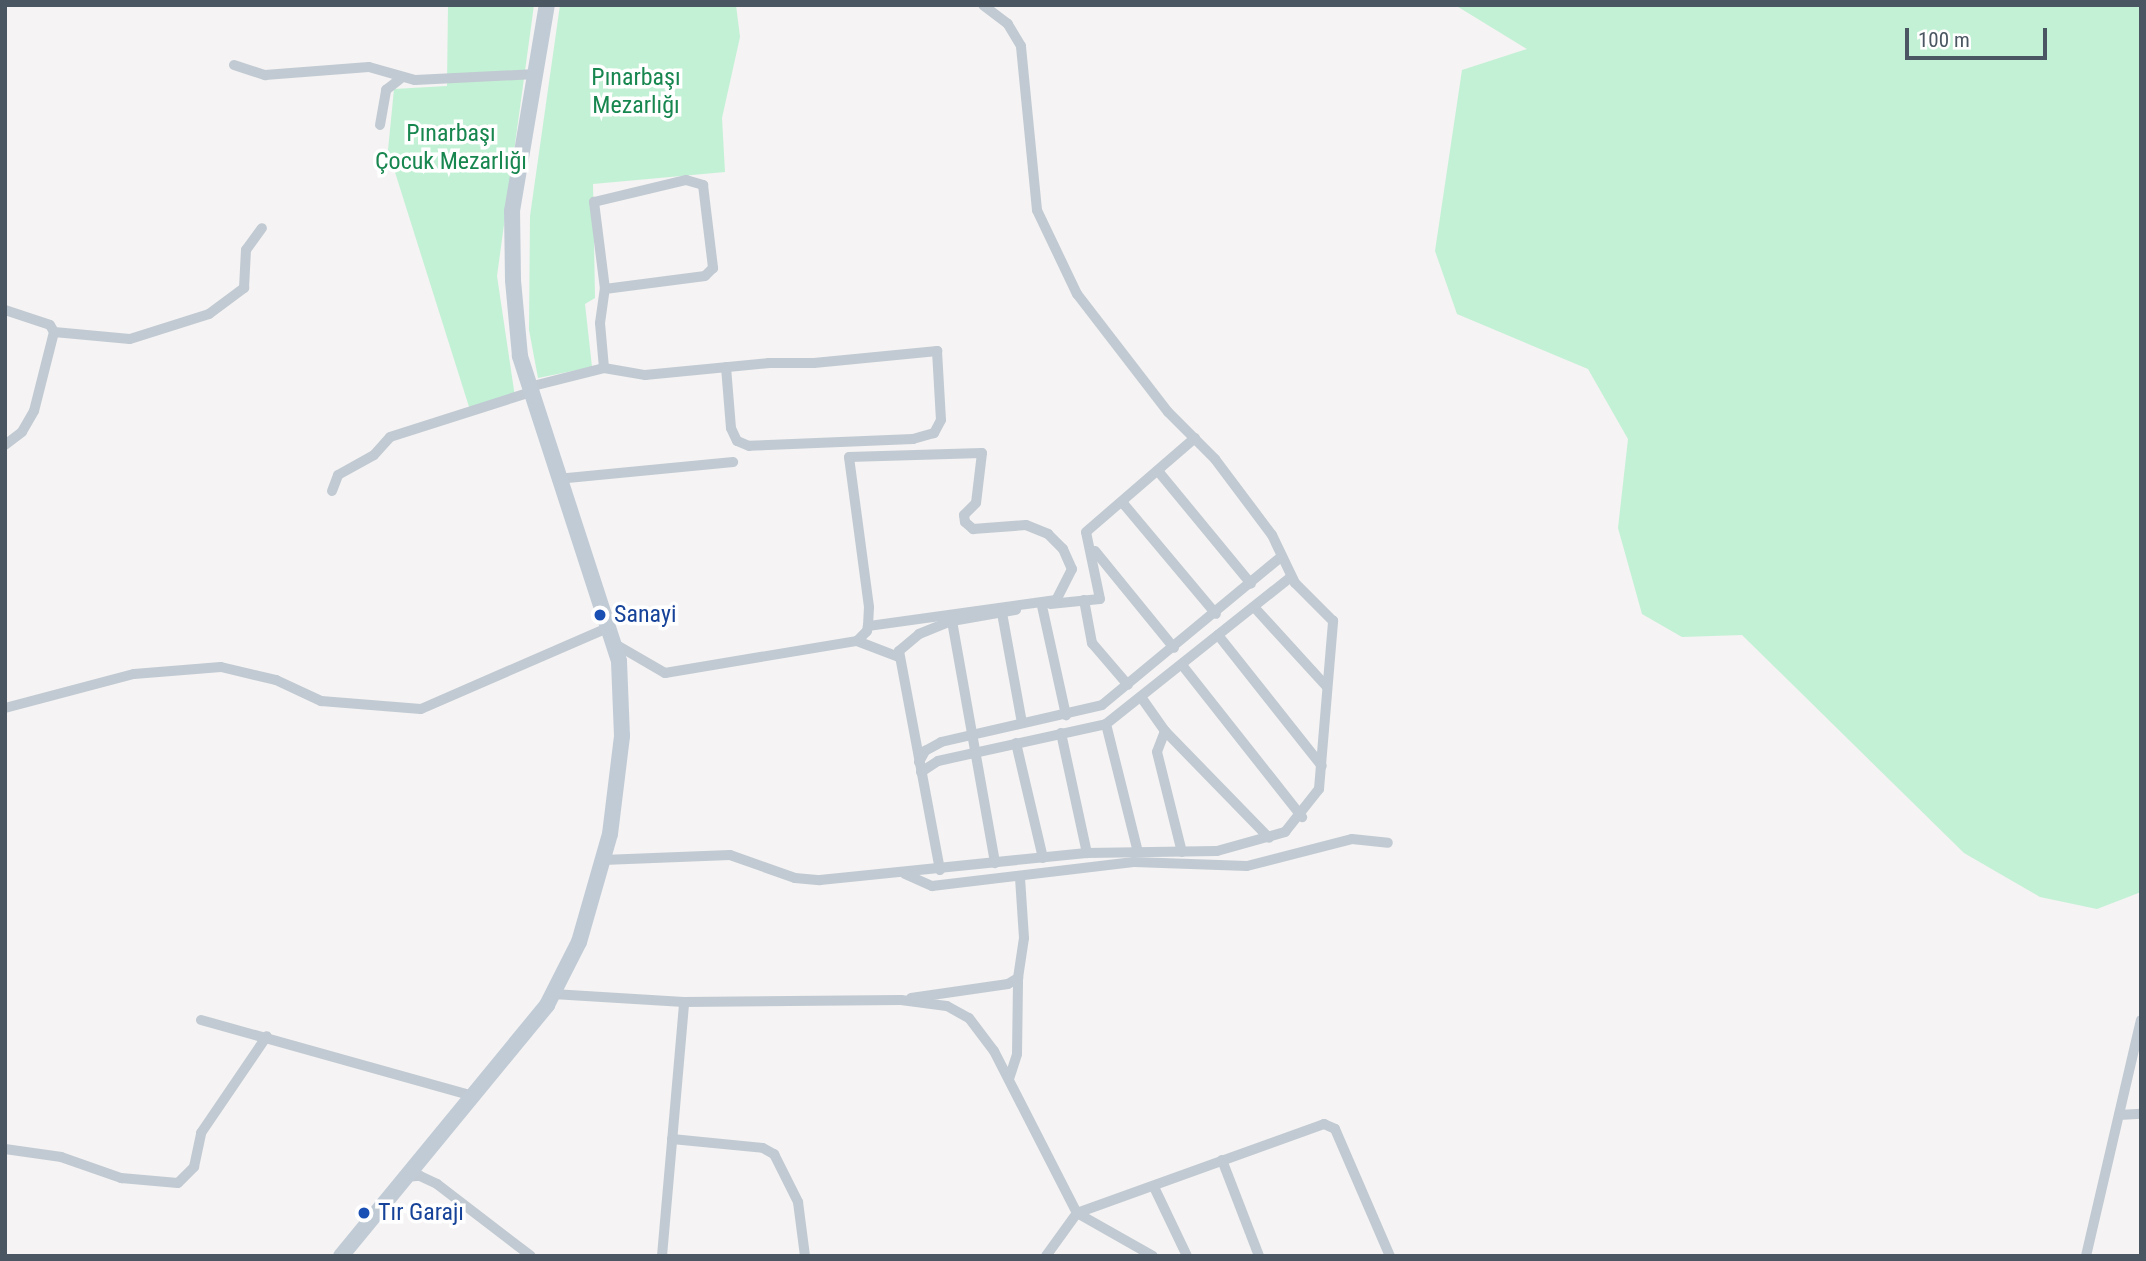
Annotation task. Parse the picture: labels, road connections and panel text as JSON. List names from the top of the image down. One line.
{"parks":["Pınarbaşı Mezarlığı","Pınarbaşı Çocuk Mezarlığı"],"places":["Sanayi","Tır Garajı"],"scale_bar":"100 m"}
